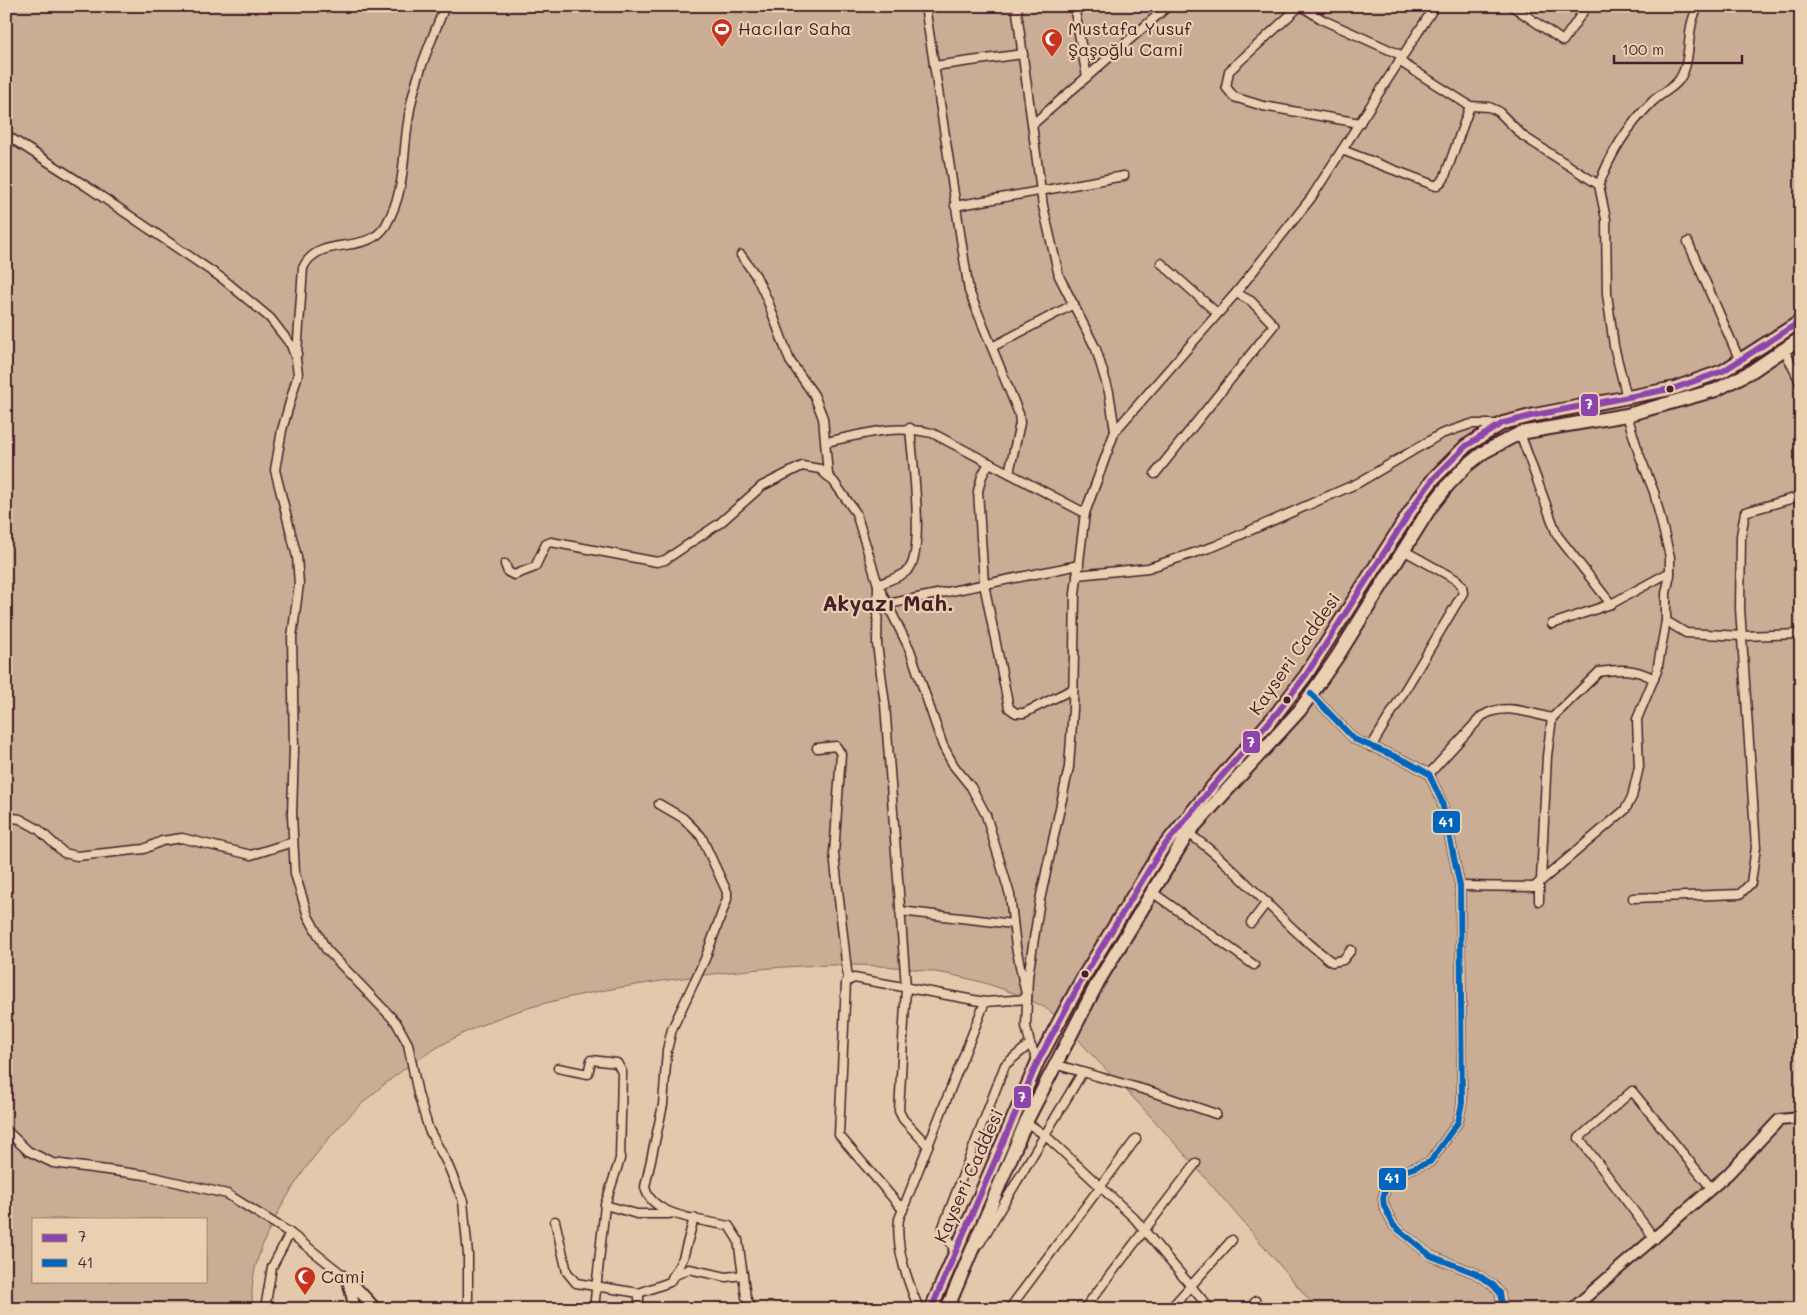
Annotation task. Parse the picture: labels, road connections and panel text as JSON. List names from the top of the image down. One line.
{"streets":{"main road":["Kayseri Caddesi"]},"districts":["Akyazı Mah."],"places":{"sports":["Hacılar Saha"],"mosque":["Mustafa Yusuf Şaşoğlu Cami","Cami"]},"lines":["transit line 7","transit line 41"],"legend":["7","41"],"scale_bar":"100 m"}
